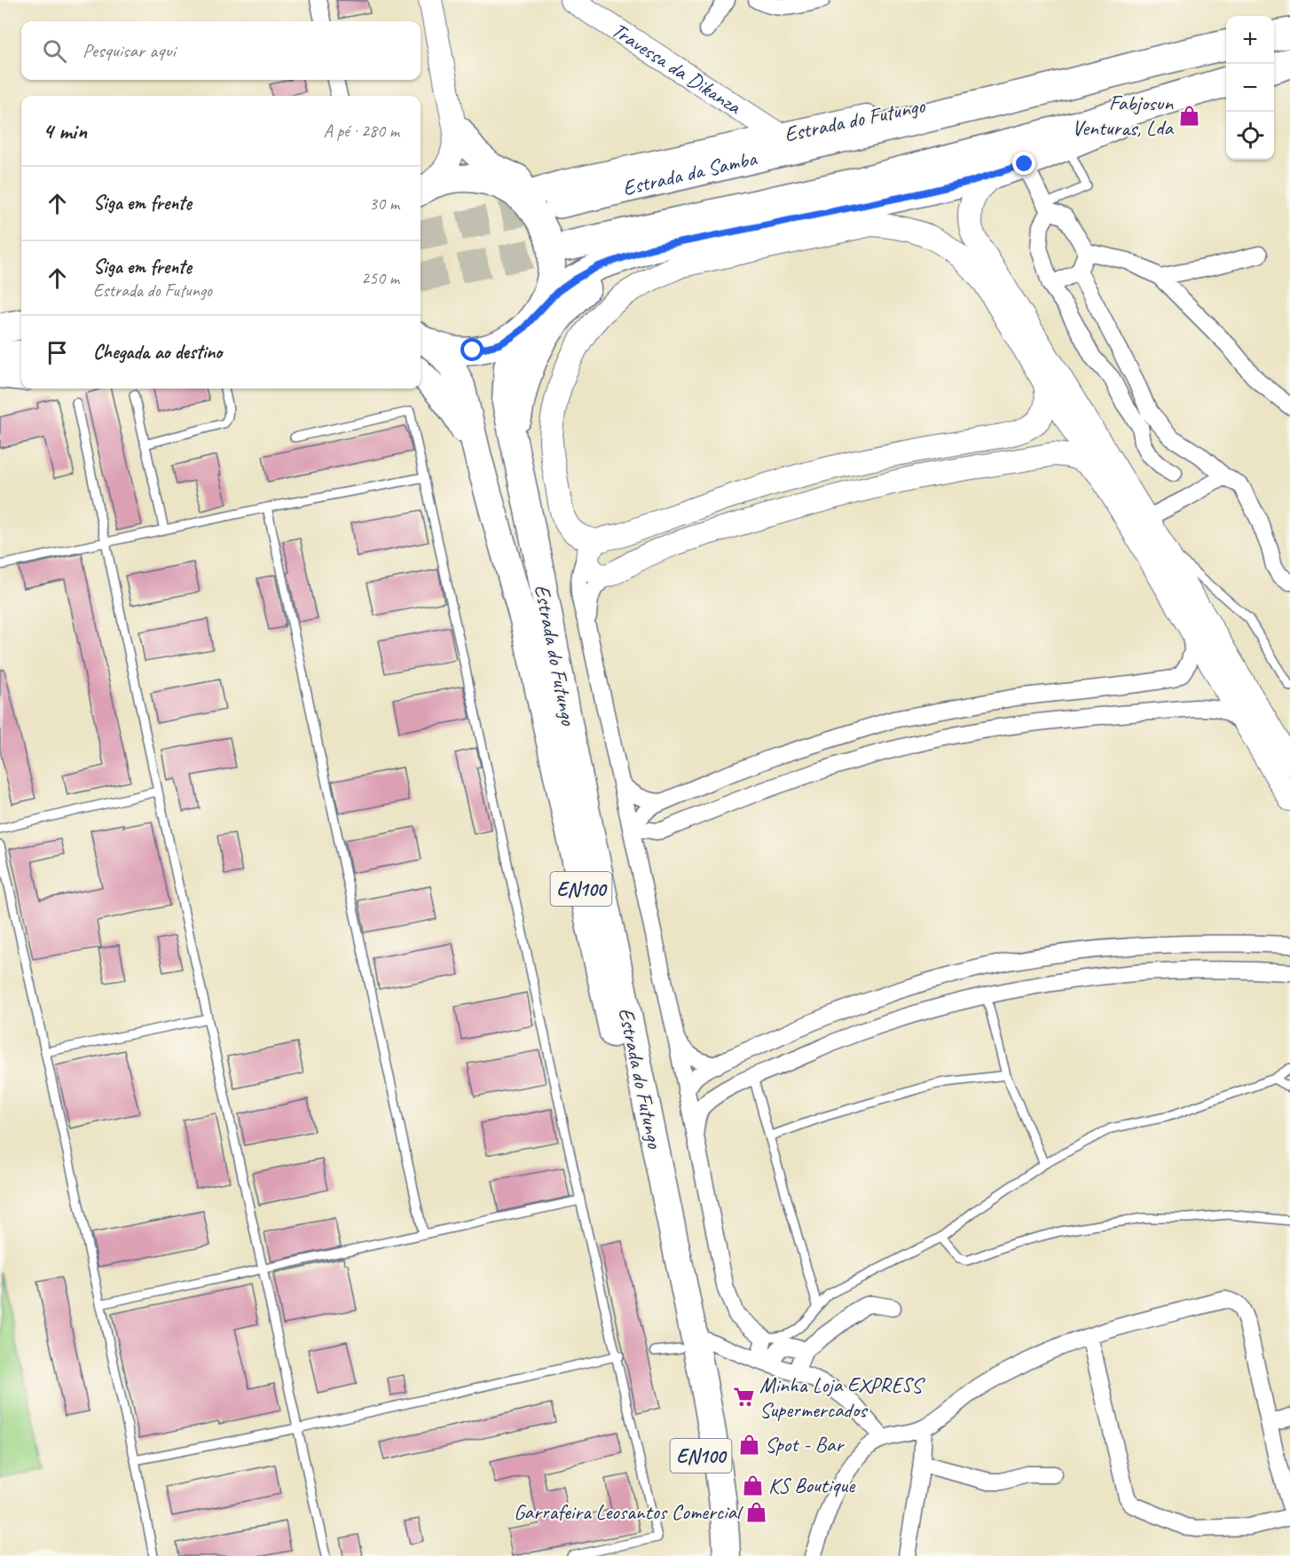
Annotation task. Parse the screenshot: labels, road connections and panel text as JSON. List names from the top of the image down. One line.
{"streets":{"highway":["Estrada do Futungo","Estrada da Samba"],"main road":["EN100"],"street":["Travessa da Dikanza"]},"crossings":[["Travessa da Dikanza","Estrada do Futungo"],["Estrada do Futungo","Estrada da Samba"]],"places":{"shop":["Fabjosun Venturas, Lda","Spot - Bar","KS Boutique","Garrafeira Leosantos Comercial"],"supermarket":["Minha Loja EXPRESS Supermercados"]},"page":{"map_buttons":["+","−"],"search":"Pesquisar aqui","heading":["4 min","A pé · 280 m"],"list":[["Siga em frente","30 m"],["Siga em frente","Estrada do Futungo","250 m"],"Chegada ao destino"]}}
